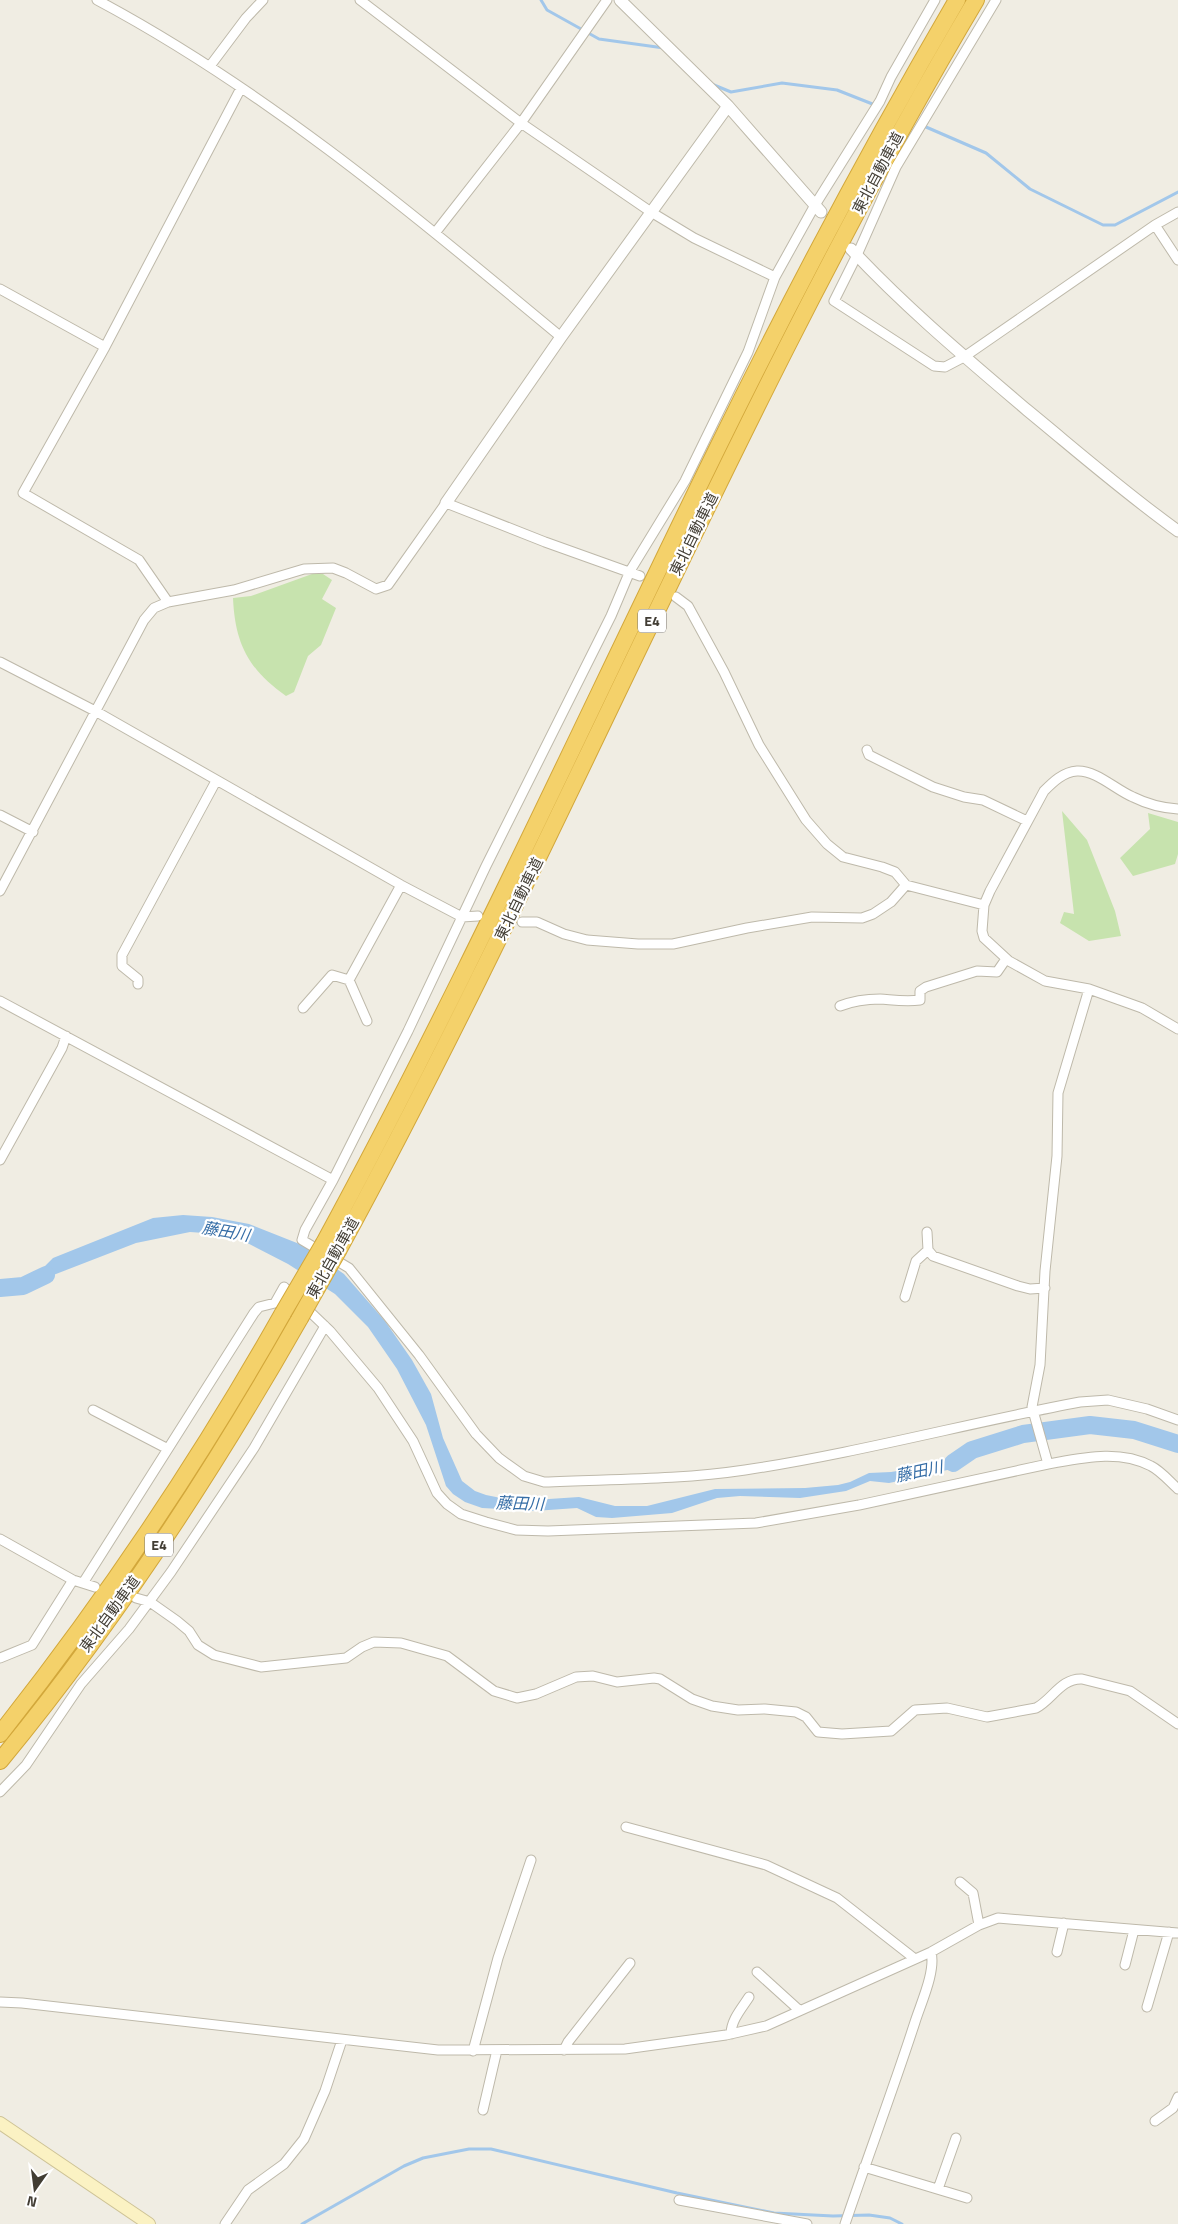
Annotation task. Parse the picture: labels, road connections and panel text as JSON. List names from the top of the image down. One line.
{"streets":{"highway":["東北自動車道","E4"]},"water":["藤田川"],"north":"bottom"}
